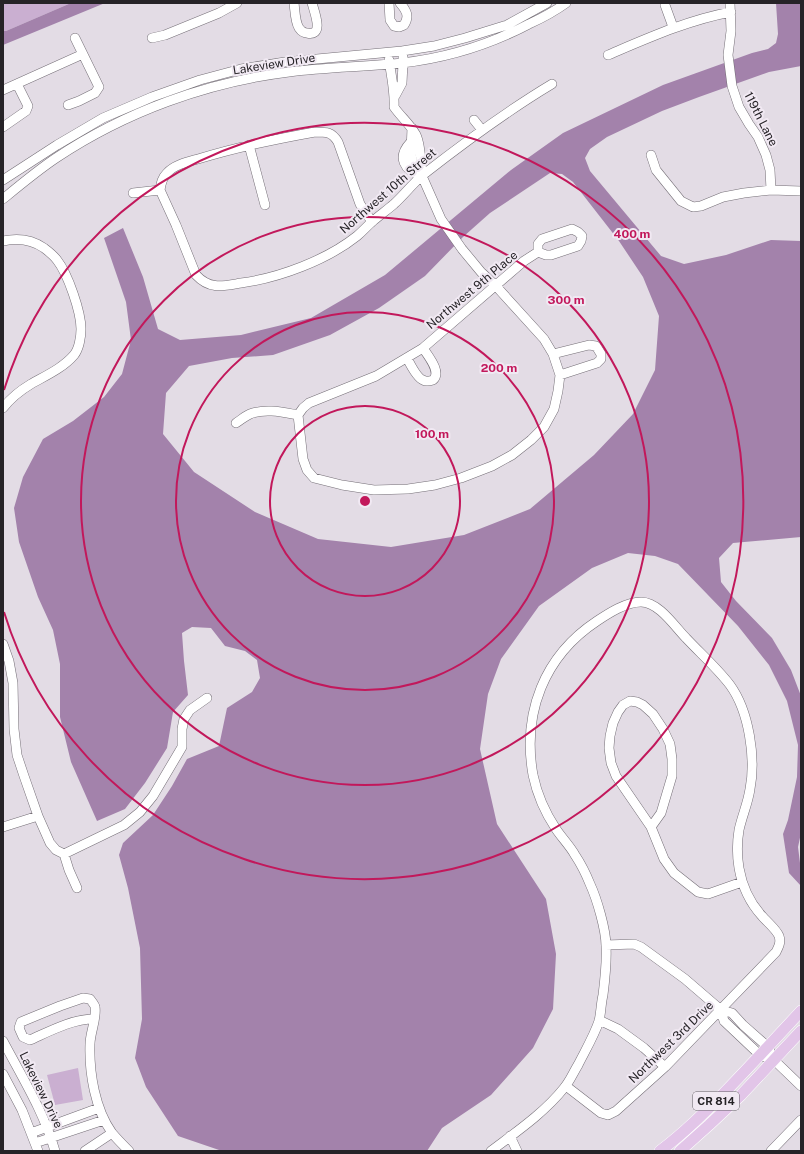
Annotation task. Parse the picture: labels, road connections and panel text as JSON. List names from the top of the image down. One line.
{"streets":{"main road":["CR 814"],"street":["Lakeview Drive","119th Lane","Northwest 10th Street","Northwest 9th Place","Northwest 3rd Drive"]},"rings":["400 m","300 m","200 m","100 m"]}
